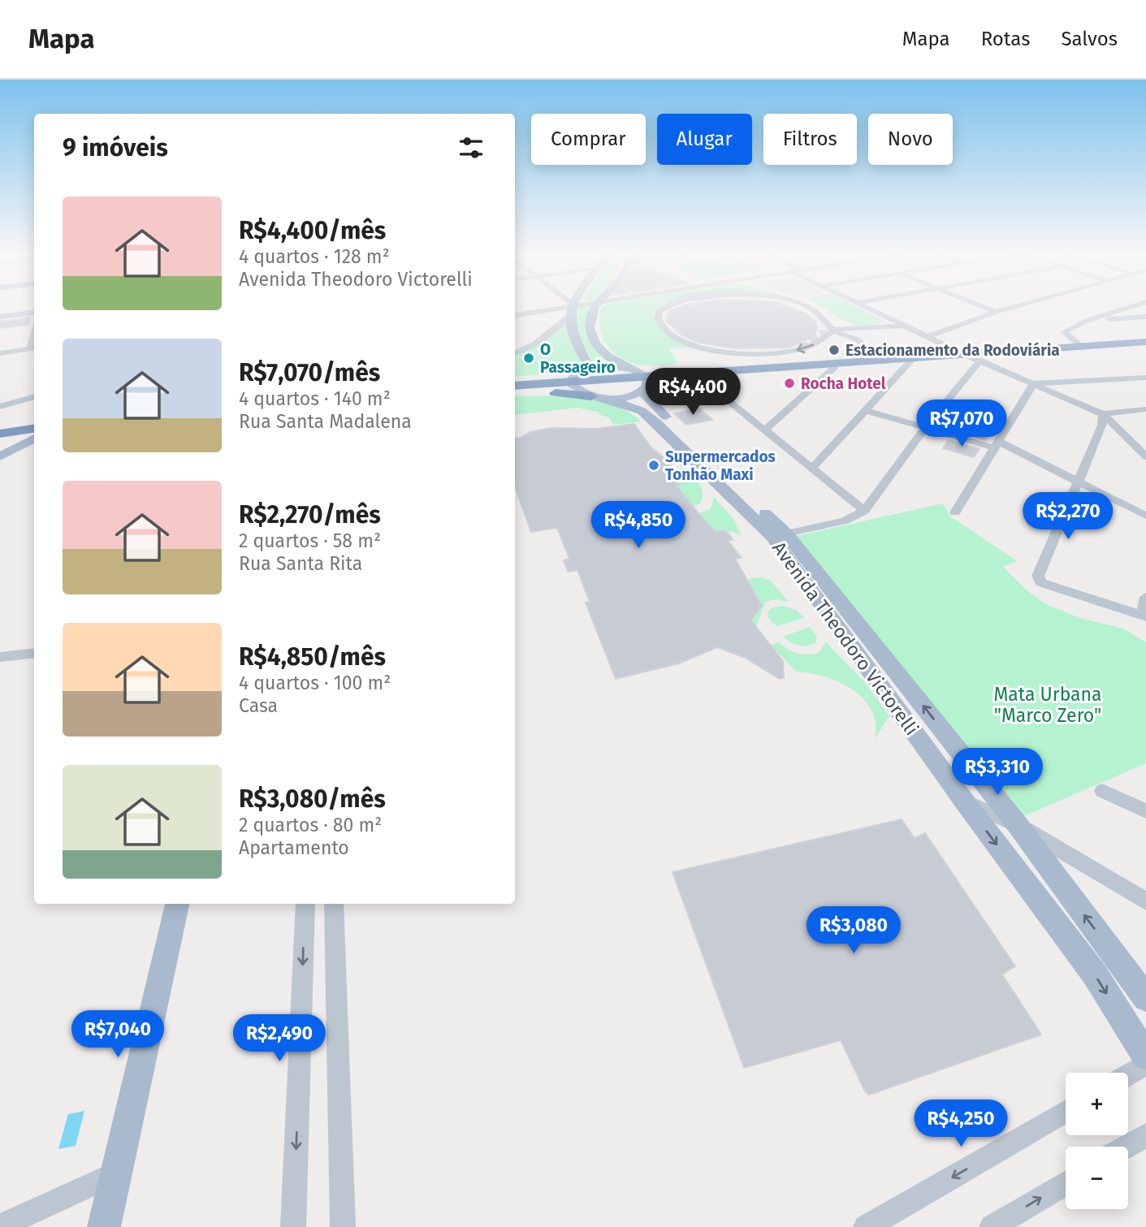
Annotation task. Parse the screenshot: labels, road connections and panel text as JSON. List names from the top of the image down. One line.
{"streets":{"main road":["Avenida Theodoro Victorelli"]},"parks":["Mata Urbana \"Marco Zero\""],"places":["Estacionamento da Rodoviária","O Passageiro","Rocha Hotel","Supermercados Tonhão Maxi"],"page":{"header":"Mapa","nav":["Mapa","Rotas","Salvos"],"chip":["Comprar","Alugar","Filtros","Novo"],"heading":"9 imóveis","list":[{"name":"R$4,400/mês","note":"4 quartos · 128 m² · Avenida Theodoro Victorelli"},{"name":"R$7,070/mês","note":"4 quartos · 140 m² · Rua Santa Madalena"},{"name":"R$2,270/mês","note":"2 quartos · 58 m² · Rua Santa Rita"},{"name":"R$4,850/mês","note":"4 quartos · 100 m² · Casa"},{"name":"R$3,080/mês","note":"2 quartos · 80 m² · Apartamento"}],"price":["R$4,400","R$7,070","R$2,270","R$4,850","R$3,310","R$3,080","R$7,040","R$2,490","R$4,250"],"map_buttons":["+","−"]}}
